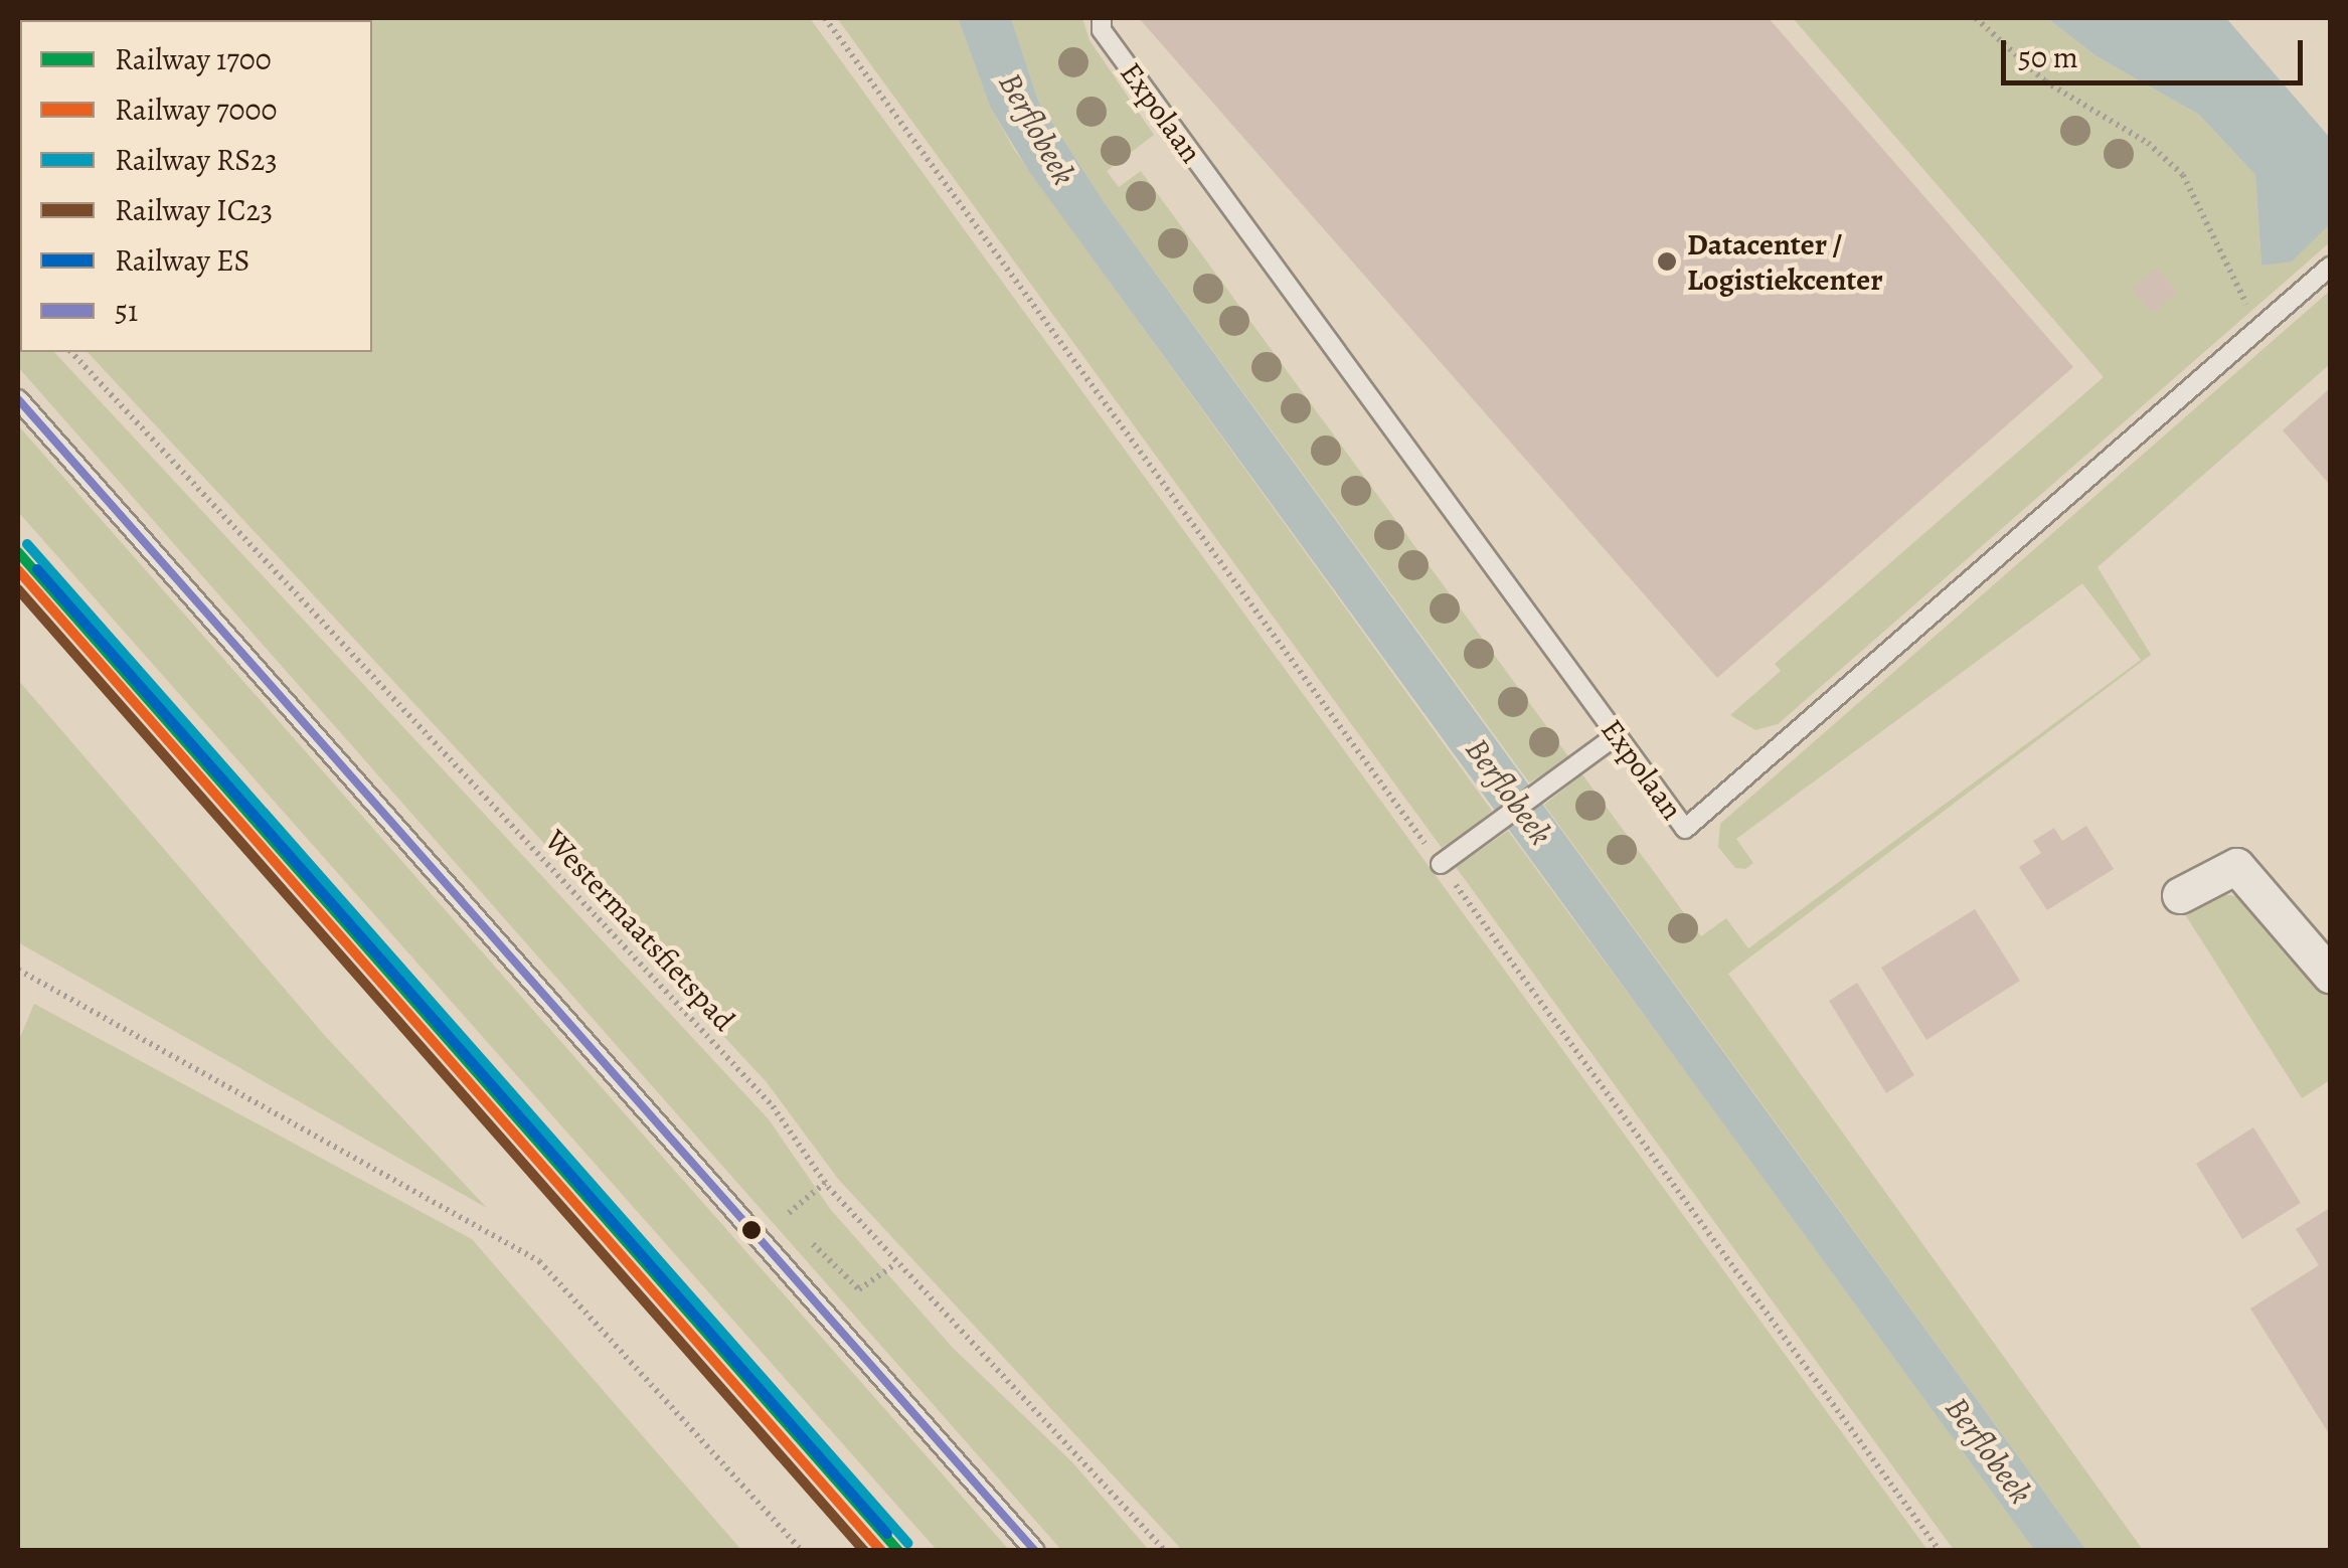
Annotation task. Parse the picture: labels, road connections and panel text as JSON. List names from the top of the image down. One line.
{"streets":{"lane":["Expolaan"],"path":["Westermaatsfietspad"]},"water":["Berflobeek"],"places":["Datacenter / Logistiekcenter"],"lines":["transit line 51","rail line RS23","rail line 1700","rail line ES","rail line 7000","rail line IC23"],"legend":["Railway 1700","Railway 7000","Railway RS23","Railway IC23","Railway ES","51"],"scale_bar":"50 m"}
